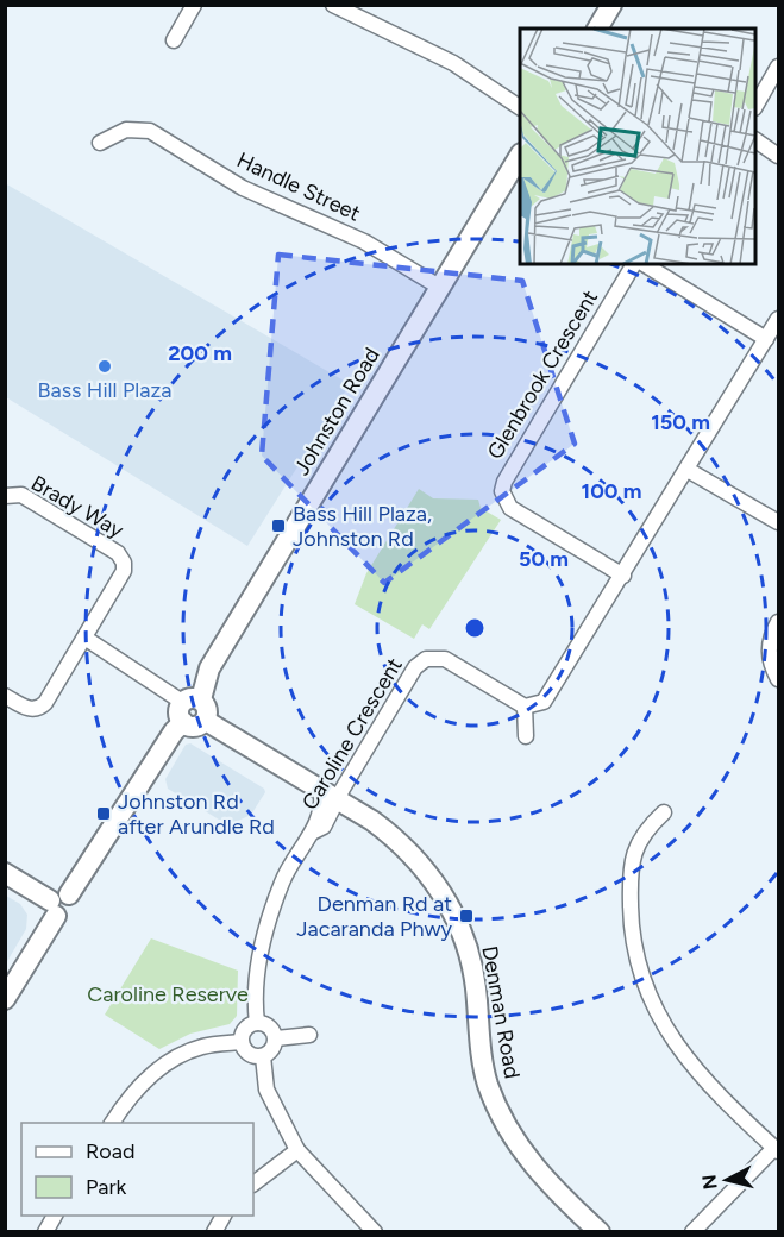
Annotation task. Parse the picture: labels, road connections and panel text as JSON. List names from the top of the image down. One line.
{"streets":{"street":["Handle Street","Glenbrook Crescent","Johnston Road","Brady Way","Caroline Crescent","Denman Road"]},"crossings":[["Handle Street","Johnston Road"],["Johnston Road","Denman Road"],["Caroline Crescent","Denman Road"]],"parks":["Caroline Reserve"],"places":{"other":["Bass Hill Plaza"],"transit":["Bass Hill Plaza, Johnston Rd","Johnston Rd after Arundle Rd","Denman Rd at Jacaranda Phwy"]},"legend":["Road","Park"],"north":"left","rings":["200 m","150 m","100 m","50 m"]}
